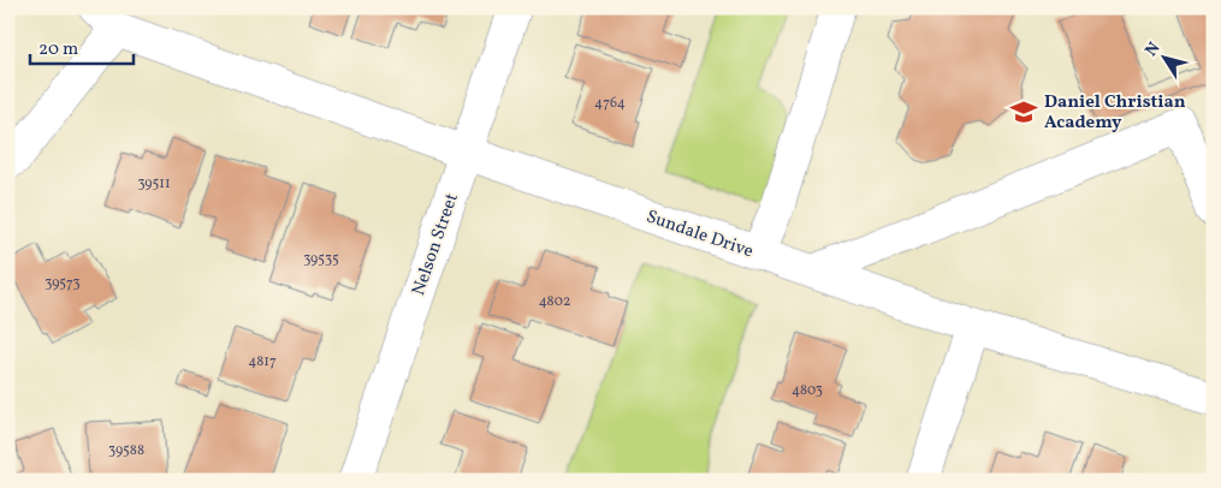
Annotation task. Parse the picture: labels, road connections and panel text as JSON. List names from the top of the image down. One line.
{"streets":{"street":["Sundale Drive","Nelson Street"]},"crossings":[["Sundale Drive","Nelson Street"]],"places":{"school or university":["Daniel Christian Academy"]},"house_numbers":["4764","39511","39535","39573","4802","4817","4803","39588"],"scale_bar":"20 m","north":"top left"}
